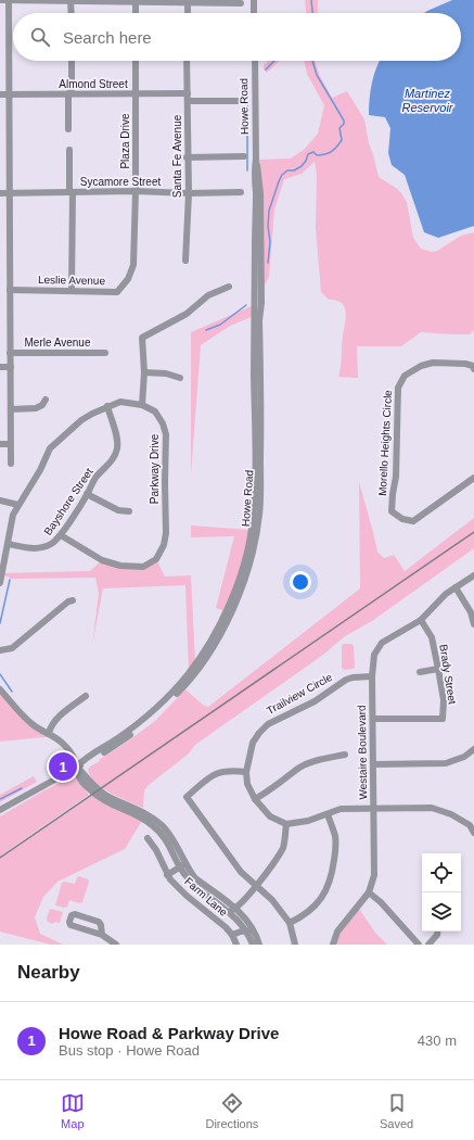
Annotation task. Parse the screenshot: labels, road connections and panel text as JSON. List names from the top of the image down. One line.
{"streets":{"street":["Almond Street","Howe Road","Plaza Drive","Santa Fe Avenue","Sycamore Street","Leslie Avenue","Merle Avenue","Morello Heights Circle","Parkway Drive","Bayshore Street","Brady Street","Trailview Circle","Westaire Boulevard","Farm Lane"]},"crossings":[["Almond Street","Plaza Drive"],["Almond Street","Santa Fe Avenue"],["Plaza Drive","Sycamore Street"],["Plaza Drive","Leslie Avenue"],["Santa Fe Avenue","Sycamore Street"],["Parkway Drive","Bayshore Street"],["Brady Street","Westaire Boulevard"],["Trailview Circle","Westaire Boulevard"]],"water":["Martinez Reservoir"],"page":{"search":"Search here","pins":"1","heading":"Nearby","list":[{"mark":"1","name":"Howe Road & Parkway Drive","note":"Bus stop · Howe Road","value":"430 m"}],"nav":["Map","Directions","Saved"]}}
